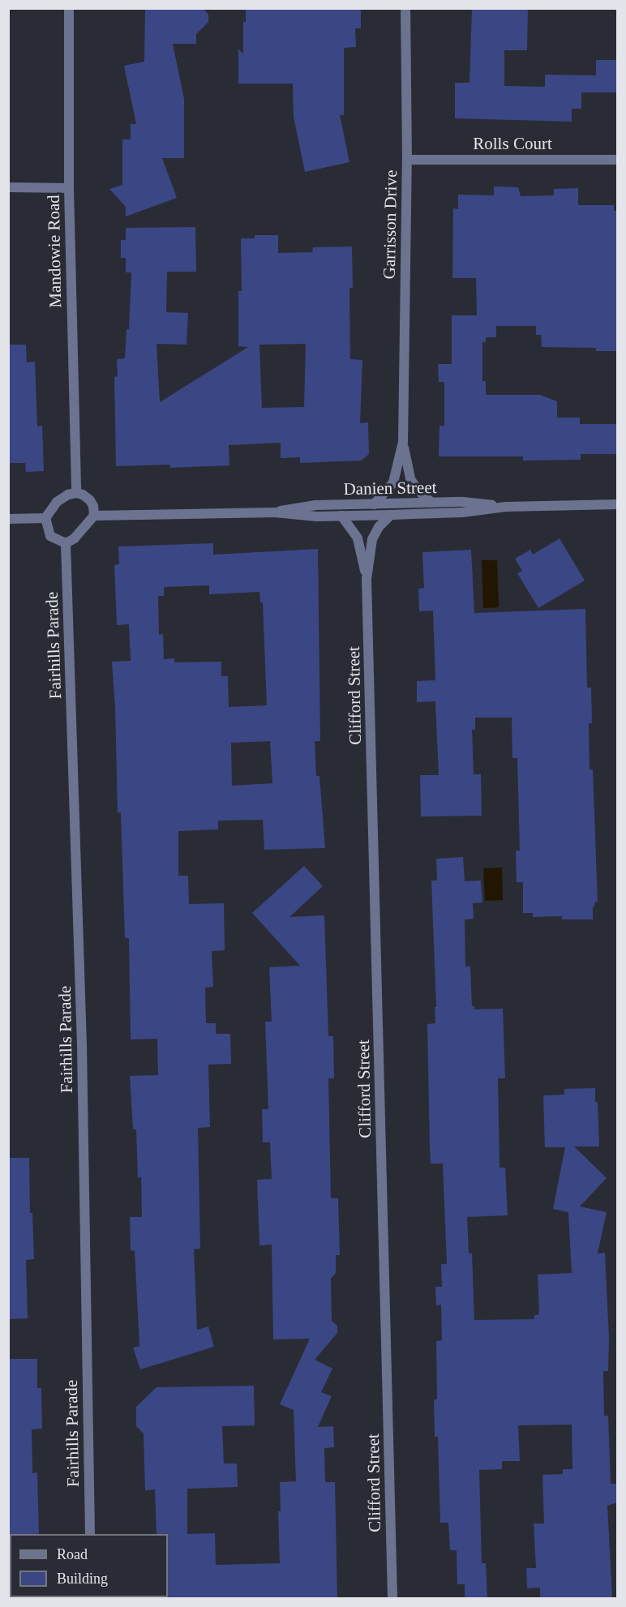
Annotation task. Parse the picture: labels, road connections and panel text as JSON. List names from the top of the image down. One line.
{"streets":{"street":["Rolls Court","Garrisson Drive","Mandowie Road","Danien Street","Fairhills Parade","Clifford Street"]},"crossings":[["Rolls Court","Garrisson Drive"],["Garrisson Drive","Danien Street"],["Mandowie Road","Danien Street"],["Mandowie Road","Fairhills Parade"],["Danien Street","Fairhills Parade"],["Danien Street","Clifford Street"]],"legend":["Road","Building"]}
